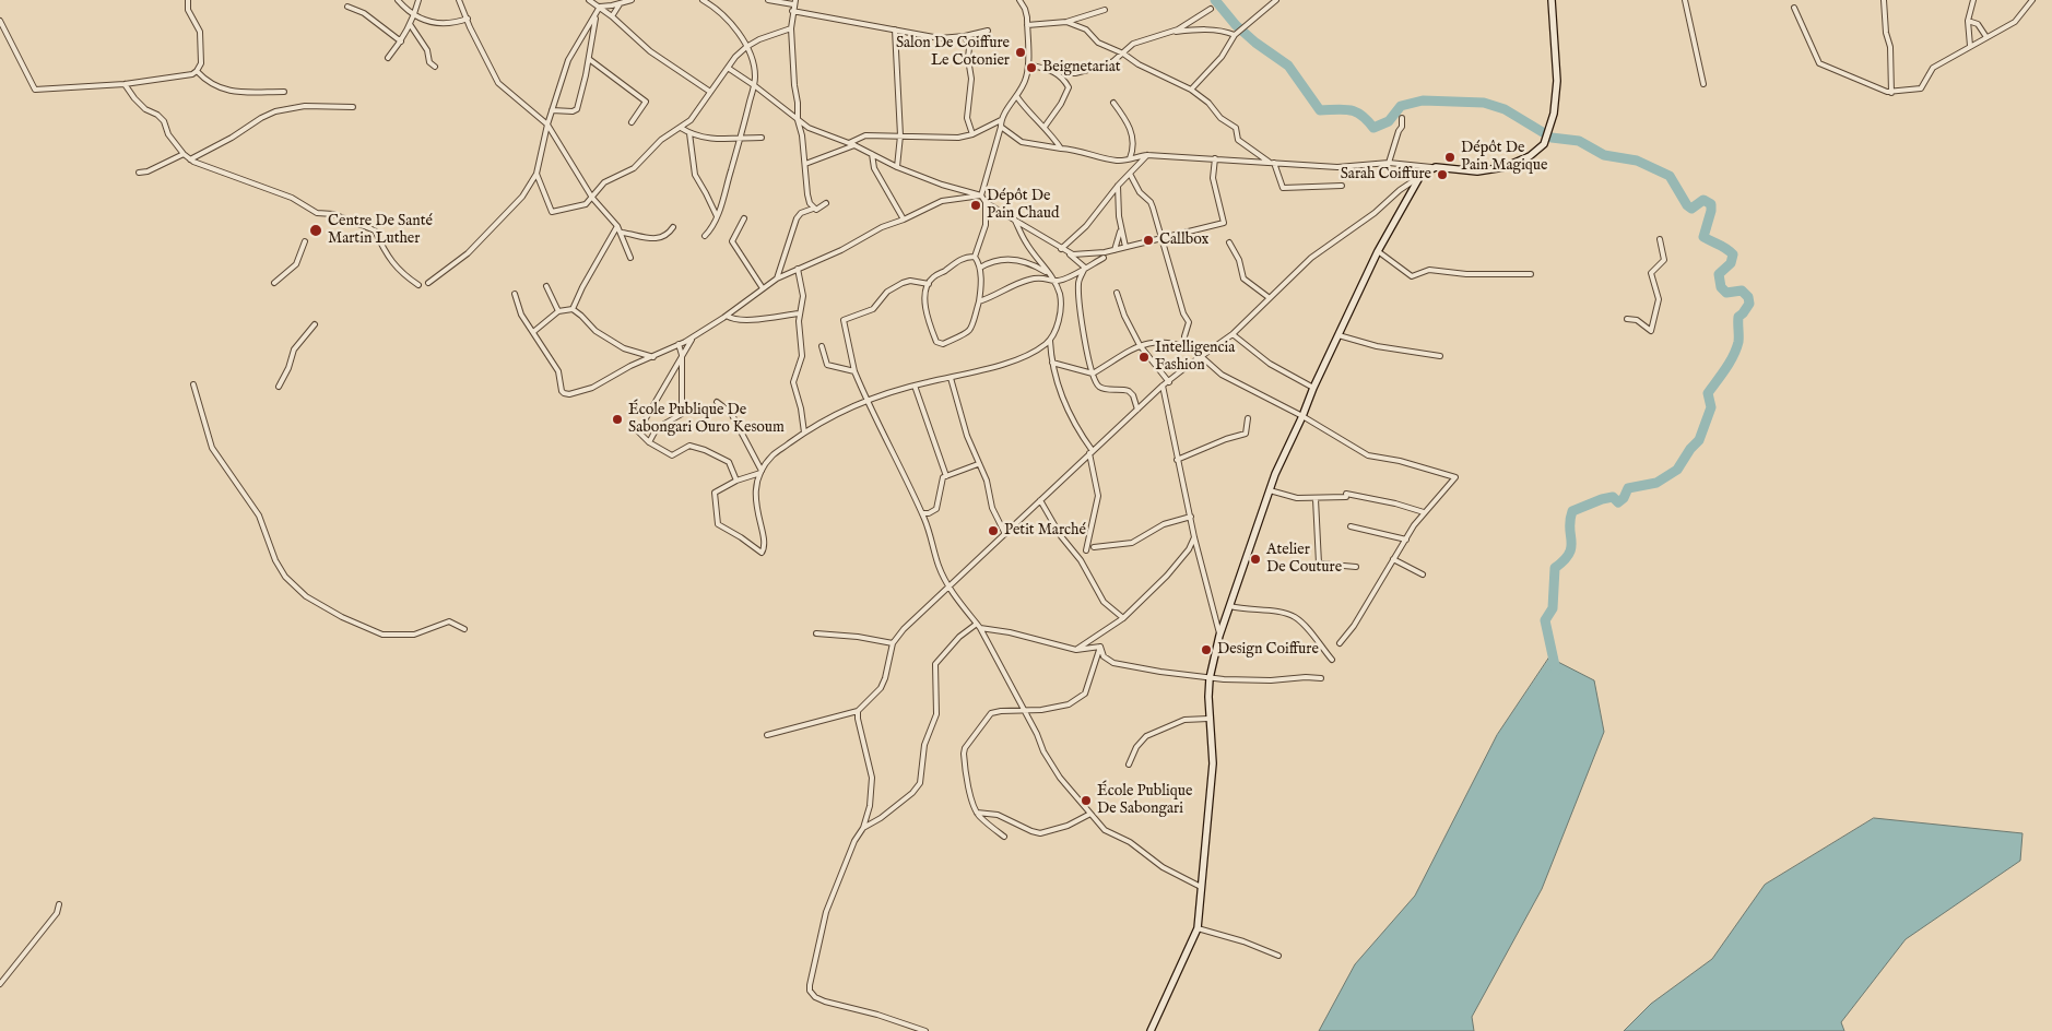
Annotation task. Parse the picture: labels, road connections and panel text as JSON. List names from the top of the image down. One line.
{"places":["Salon De Coiffure Le Cotonier","Beignetariat","Dépôt De Pain Magique","Sarah Coiffure","Dépôt De Pain Chaud","Centre De Santé Martin Luther","Callbox","Intelligencia Fashion","École Publique De Sabongari Ouro Kesoum","Petit Marché","Atelier De Couture","Design Coiffure","École Publique De Sabongari"]}
